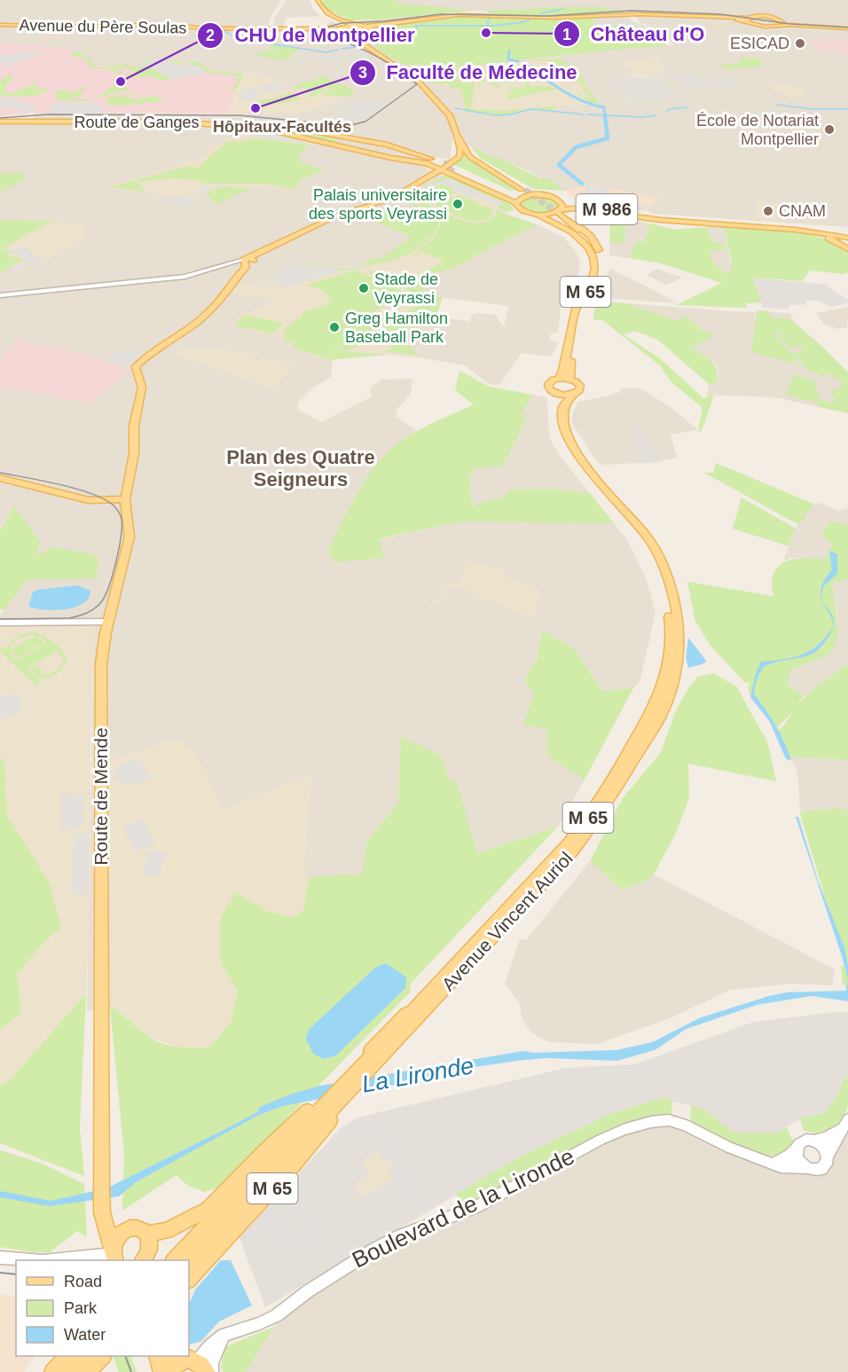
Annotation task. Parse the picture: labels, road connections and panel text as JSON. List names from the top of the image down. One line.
{"streets":{"main road":["Avenue du Père Soulas","Route de Ganges","M 986","M 65","Route de Mende","Avenue Vincent Auriol"],"street":["Boulevard de la Lironde"]},"crossings":[["M 986","M 65"],["M 65","Avenue Vincent Auriol"]],"districts":["Hôpitaux-Facultés","Plan des Quatre Seigneurs"],"water":["La Lironde"],"places":["Château d'O","ESICAD","CHU de Montpellier","Faculté de Médecine","École de Notariat Montpellier","Palais universitaire des sports Veyrassi","CNAM","Stade de Veyrassi","Greg Hamilton Baseball Park"],"legend":["Road","Park","Water"]}
